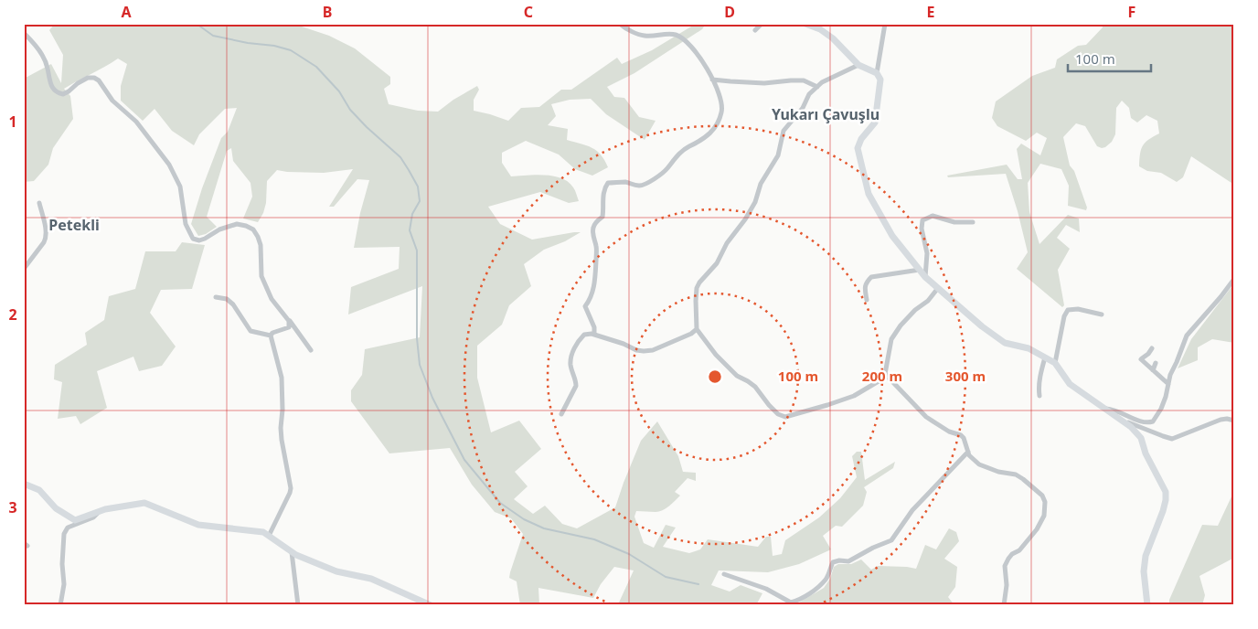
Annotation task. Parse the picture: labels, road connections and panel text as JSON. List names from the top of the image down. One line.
{"districts":["Yukarı Çavuşlu","Petekli"],"scale_bar":"100 m","grid":{"columns":["A","B","C","D","E","F"],"rows":["1","2","3"]},"rings":["100 m","200 m","300 m"]}
